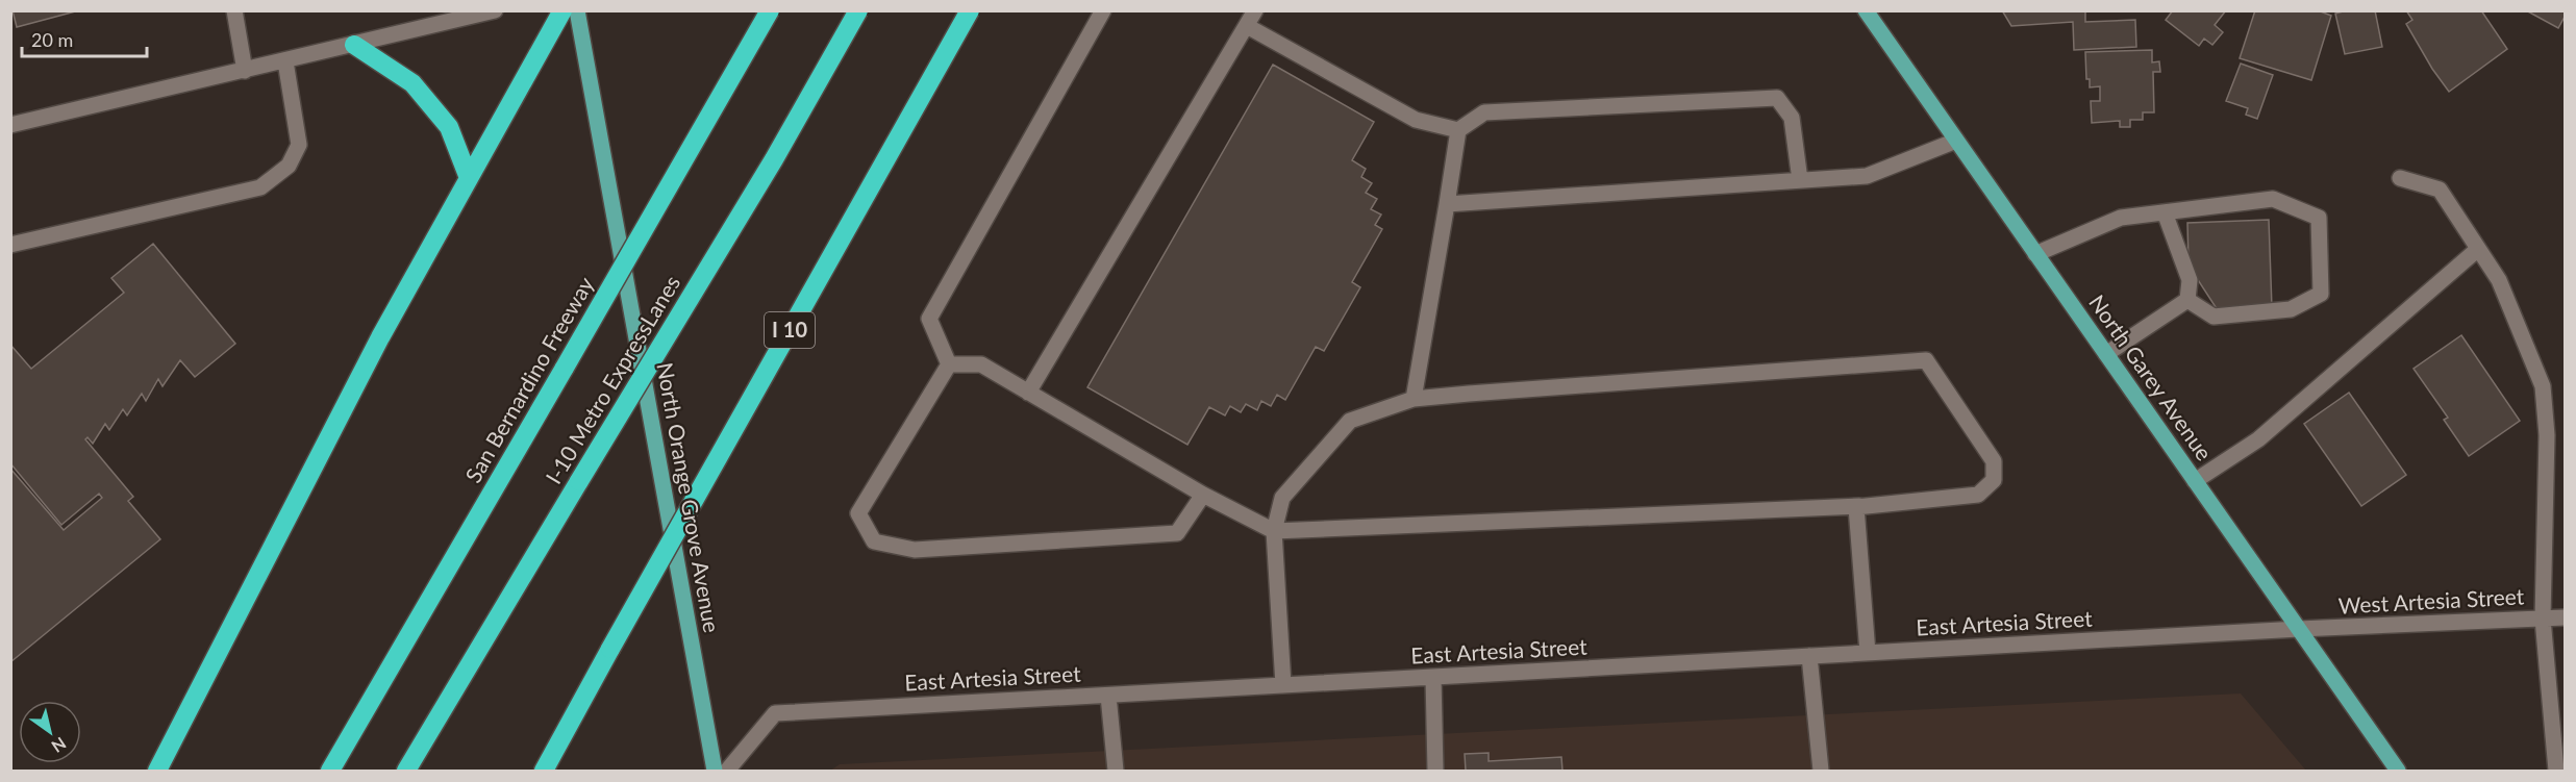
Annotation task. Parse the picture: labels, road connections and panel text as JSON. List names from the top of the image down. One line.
{"streets":{"highway":["I 10","San Bernardino Freeway","I-10 Metro ExpressLanes"],"main road":["North Garey Avenue","North Orange Grove Avenue"],"street":["West Artesia Street","East Artesia Street"]},"crossings":[["North Garey Avenue","West Artesia Street"],["North Garey Avenue","East Artesia Street"],["West Artesia Street","East Artesia Street"]],"scale_bar":"20 m","north":"bottom right"}
